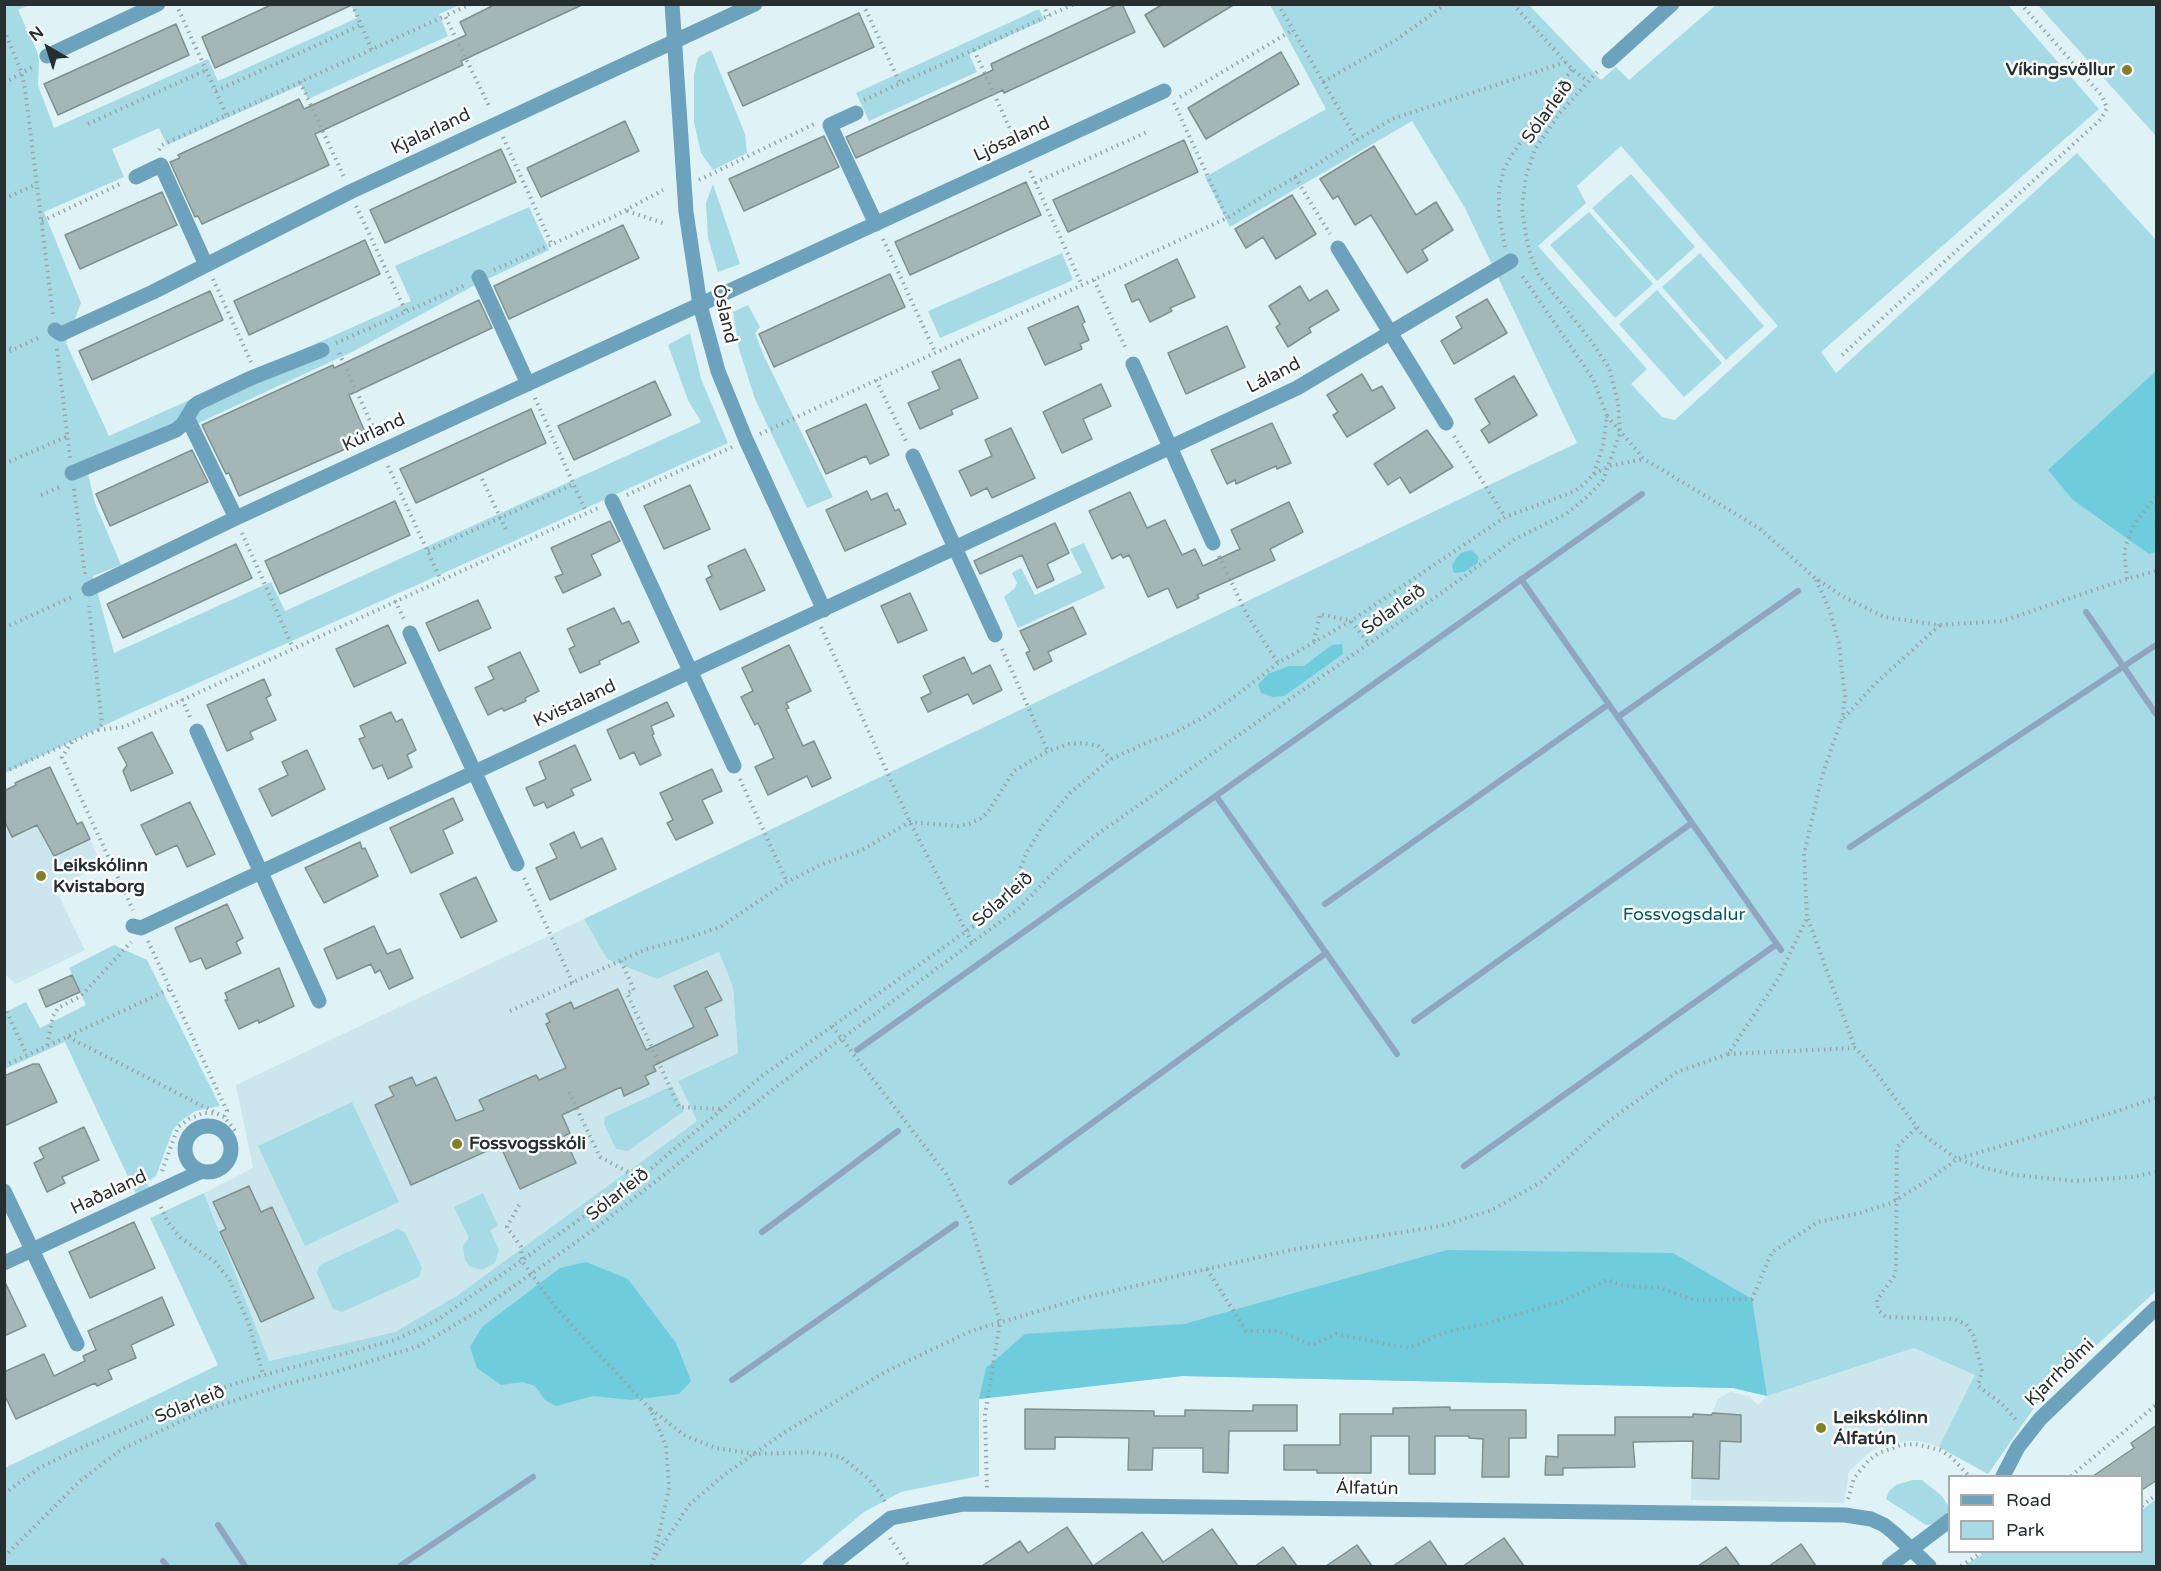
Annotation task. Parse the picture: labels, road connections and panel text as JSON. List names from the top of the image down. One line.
{"streets":{"street":["Kjalarland","Ljósaland","Ósland","Láland","Kúrland","Kvistaland","Haðaland","Kjarrhólmi","Álfatún"],"path":["Sólarleið"]},"crossings":[["Sólarleið","Láland"],["Kjalarland","Ósland"],["Ljósaland","Ósland"],["Ljósaland","Kúrland"],["Ósland","Láland"],["Ósland","Kúrland"],["Ósland","Kvistaland"],["Láland","Kvistaland"]],"parks":["Fossvogsdalur"],"places":["Víkingsvöllur","Leikskólinn Kvistaborg","Fossvogsskóli","Leikskólinn Álfatún"],"legend":["Road","Park"],"north":"top left"}
